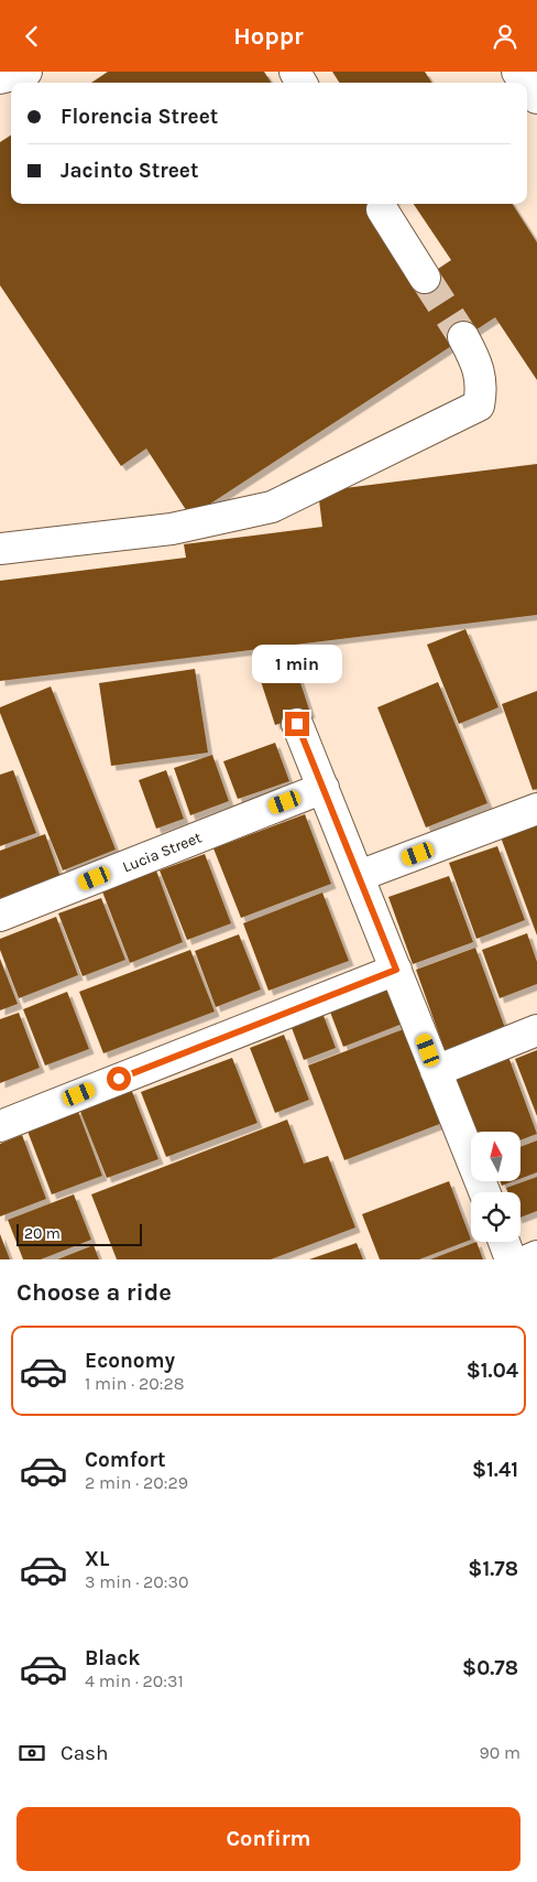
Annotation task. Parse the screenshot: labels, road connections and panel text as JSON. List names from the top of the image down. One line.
{"streets":{"street":["Lucia Street"]},"scale_bar":"20 m","north":"top","page":{"header":"Hoppr","banner":["Florencia Street","Jacinto Street"],"bubble":"1 min","scale":"20 m","heading":"Choose a ride","list":[{"name":"Economy","note":"1 min · 20:28","value":"$1.04"},{"name":"Comfort","note":"2 min · 20:29","value":"$1.41"},{"name":"XL","note":"3 min · 20:30","value":"$1.78"},{"name":"Black","note":"4 min · 20:31","value":"$0.78"}],"pay":["Cash","90 m"],"buttons":"Confirm"}}
